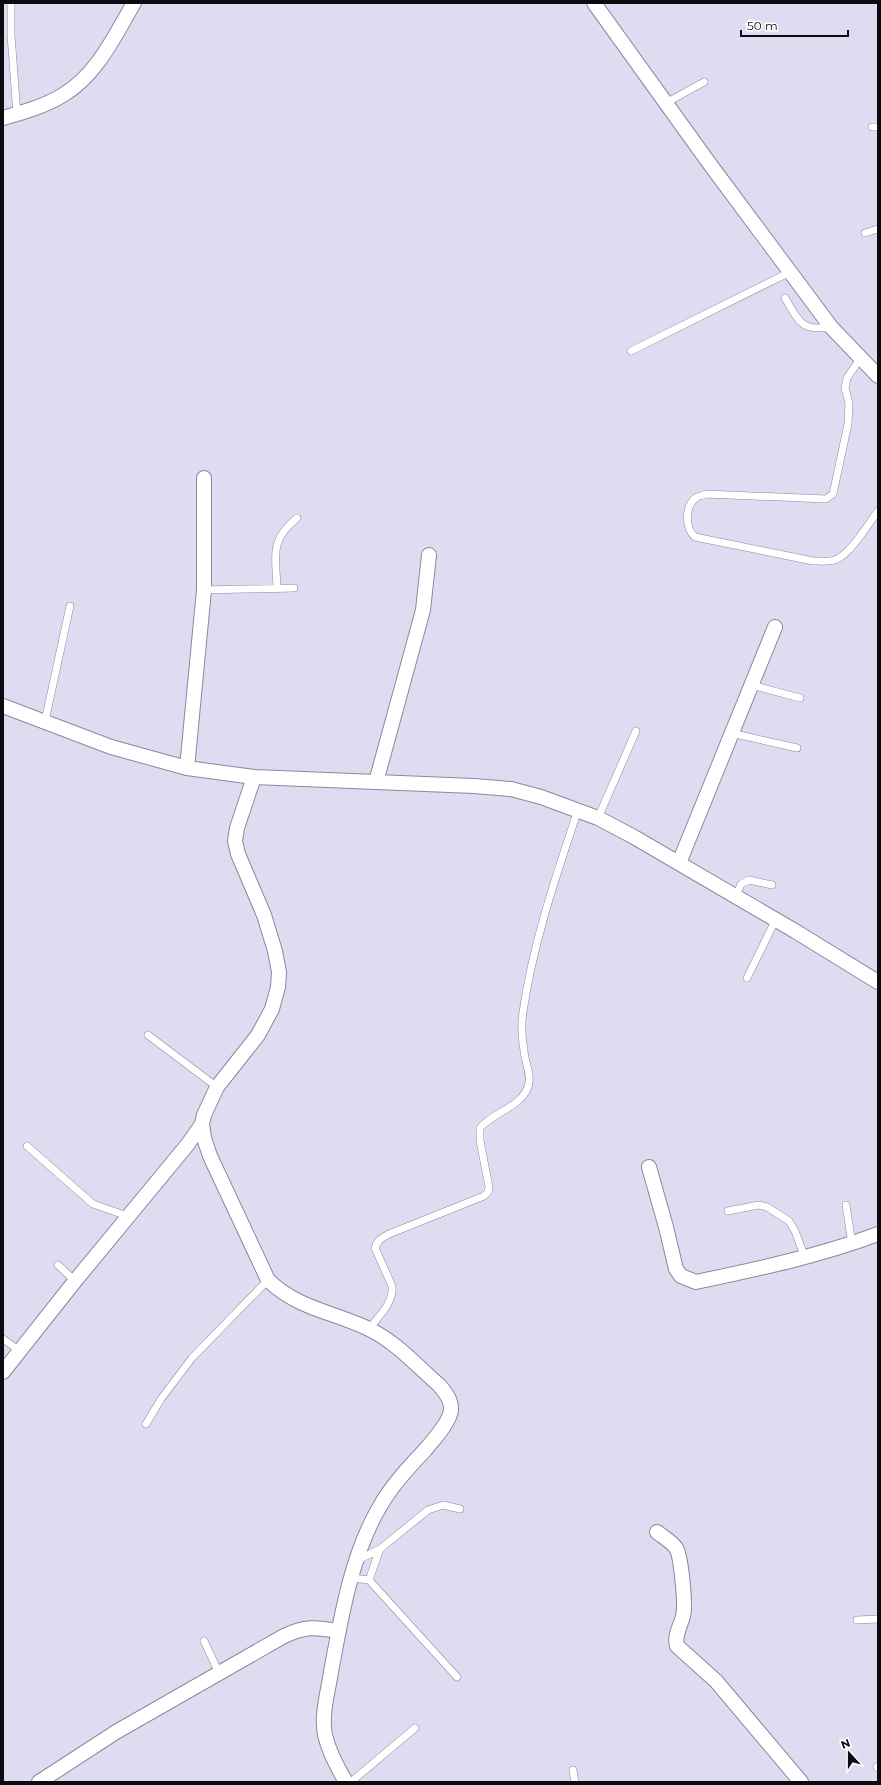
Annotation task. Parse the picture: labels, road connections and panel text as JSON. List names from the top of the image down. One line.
{"scale_bar":"50 m","north":"top"}
